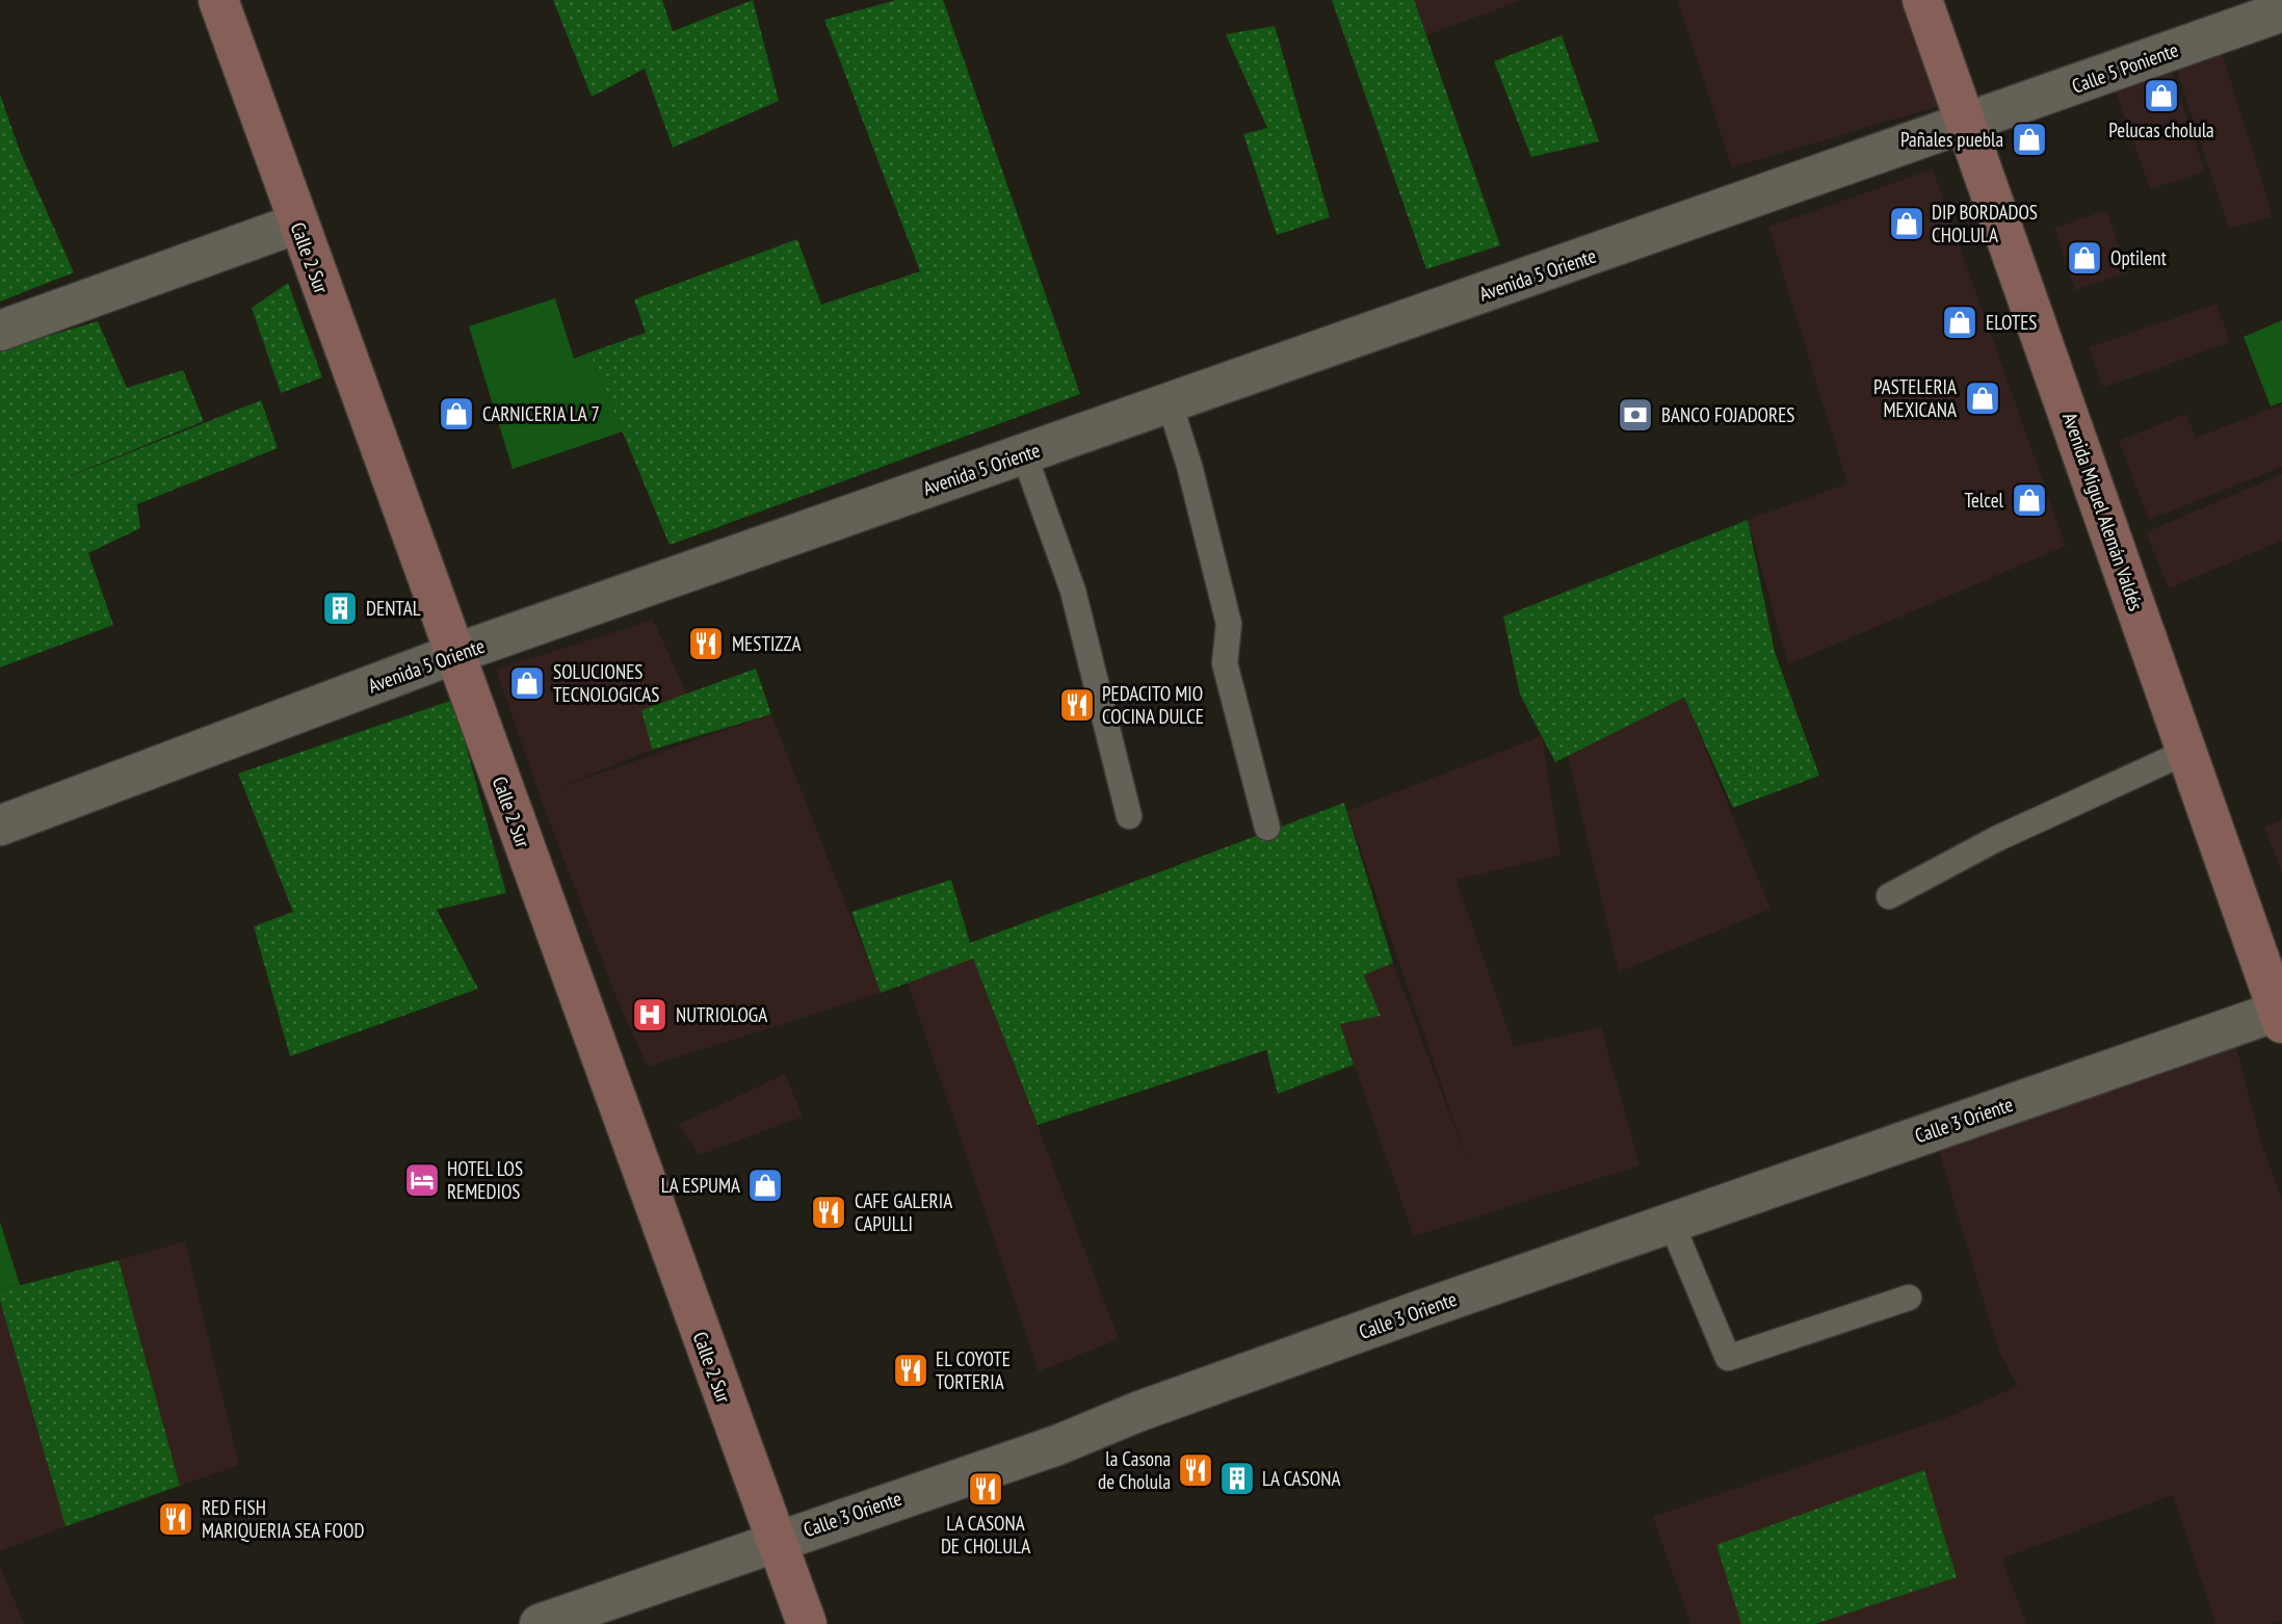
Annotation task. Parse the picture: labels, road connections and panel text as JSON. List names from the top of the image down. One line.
{"streets":{"main road":["Calle 2 Sur","Avenida Miguel Alemán Valdés"],"street":["Calle 5 Poniente","Avenida 5 Oriente","Calle 3 Oriente"]},"crossings":[["Calle 5 Poniente","Avenida 5 Oriente"],["Calle 5 Poniente","Avenida Miguel Alemán Valdés"],["Calle 2 Sur","Avenida 5 Oriente"],["Calle 2 Sur","Calle 3 Oriente"],["Avenida 5 Oriente","Avenida Miguel Alemán Valdés"],["Avenida Miguel Alemán Valdés","Calle 3 Oriente"]],"places":{"shop":["Pelucas cholula","Pañales puebla","DIP BORDADOS CHOLULA","Optilent","ELOTES","PASTELERIA MEXICANA","CARNICERIA LA 7","Telcel","SOLUCIONES TECNOLOGICAS","LA ESPUMA"],"bank":["BANCO FOJADORES"],"building":["DENTAL","LA CASONA"],"restaurant":["MESTIZZA","PEDACITO MIO COCINA DULCE","CAFE GALERIA CAPULLI","EL COYOTE TORTERIA","la Casona de Cholula","LA CASONA DE CHOLULA","RED FISH MARIQUERIA SEA FOOD"],"hospital":["NUTRIOLOGA"],"hotel":["HOTEL LOS REMEDIOS"]}}
